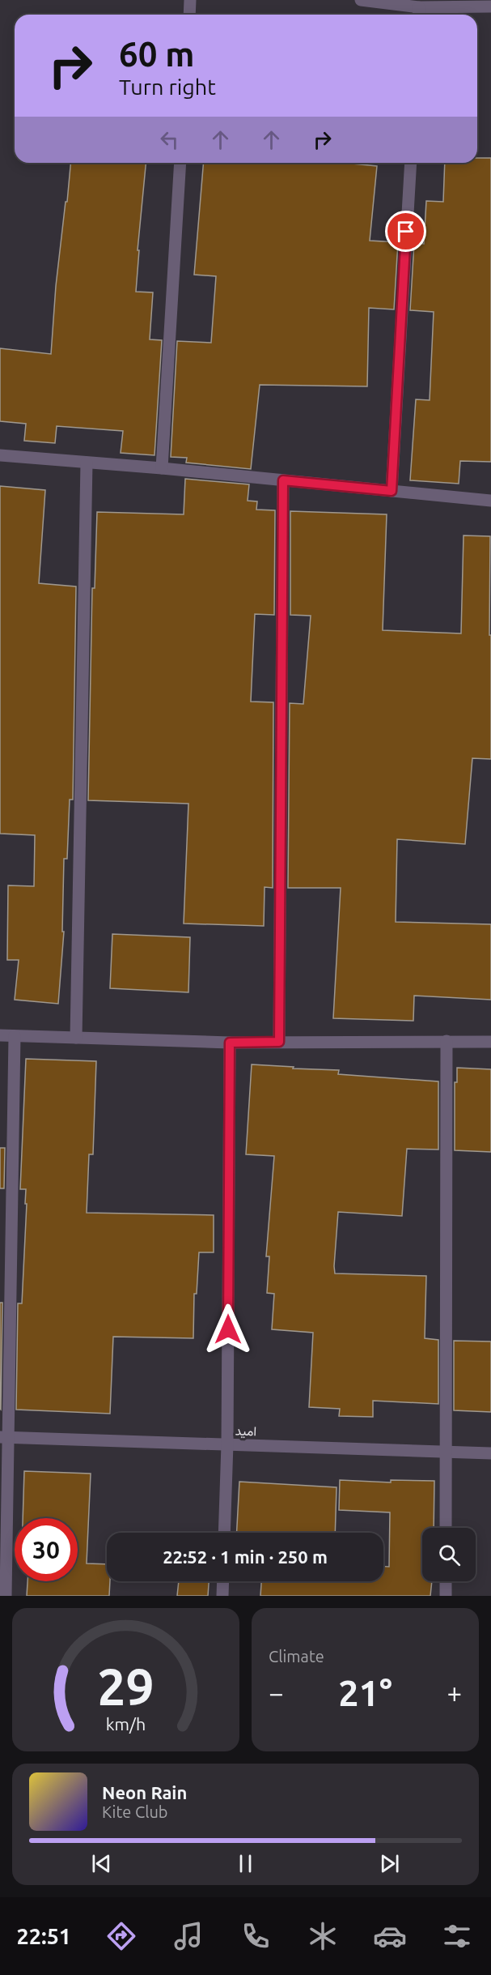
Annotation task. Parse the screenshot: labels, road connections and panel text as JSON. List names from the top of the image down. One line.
{"streets":{"street":["امید"]},"page":{"turn":["60 m","Turn right"],"limit":"30","trip":"22:52 · 1 min · 250 m","tile":"Climate","heat":["−","21°","+"],"song":["Neon Rain","Kite Club"],"tabs":"22:51","gauge":["29","km/h"]}}
